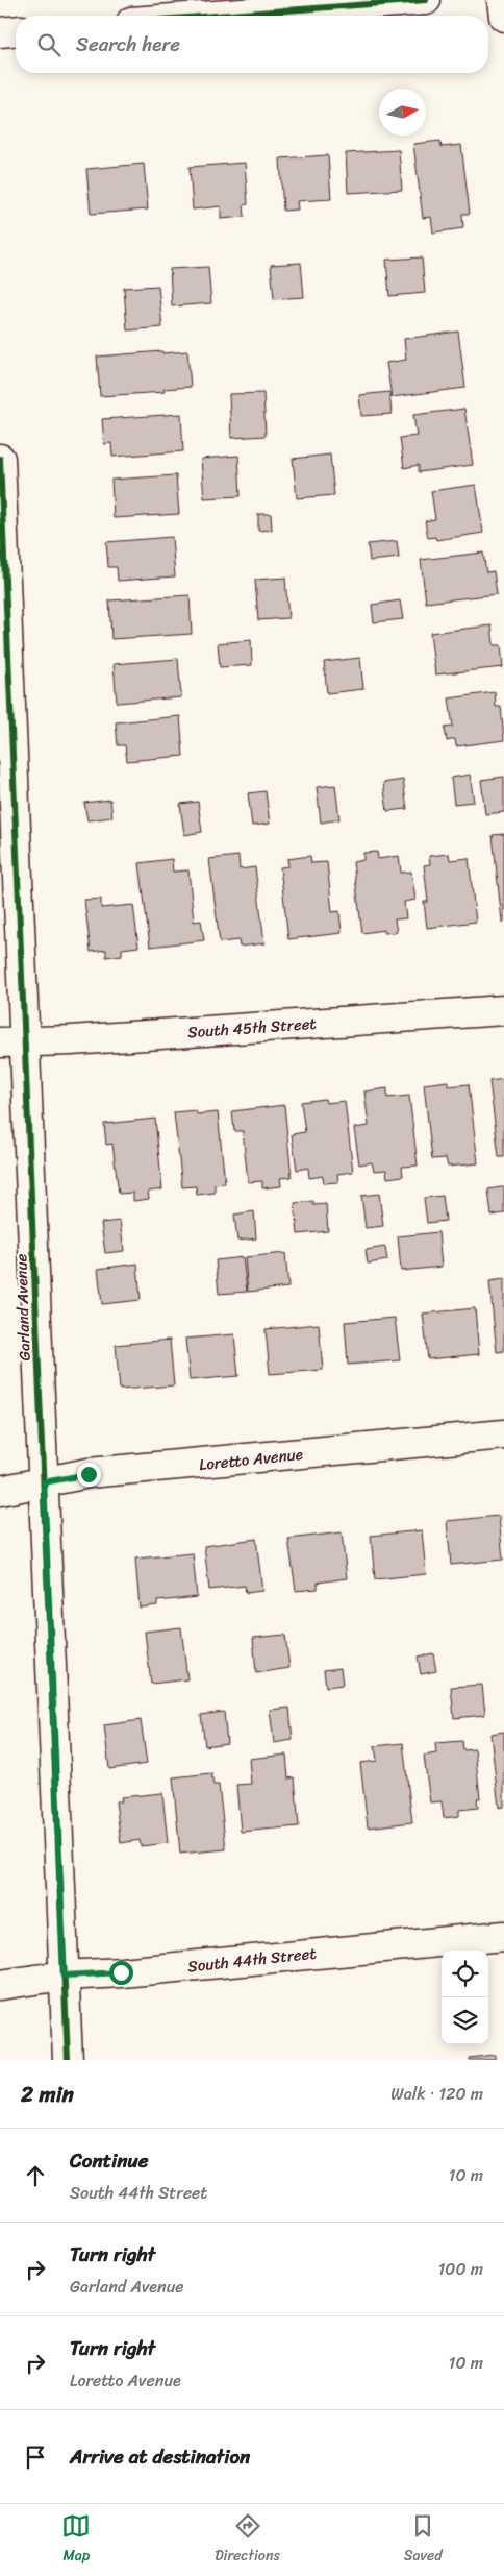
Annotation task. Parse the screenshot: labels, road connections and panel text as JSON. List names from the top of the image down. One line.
{"streets":{"street":["South 45th Street","Garland Avenue","Loretto Avenue","South 44th Street"]},"crossings":[["South 45th Street","Garland Avenue"],["Garland Avenue","Loretto Avenue"],["Garland Avenue","South 44th Street"]],"north":"right","page":{"search":"Search here","heading":["2 min","Walk · 120 m"],"list":[["Continue","South 44th Street","10 m"],["Turn right","Garland Avenue","100 m"],["Turn right","Loretto Avenue","10 m"],"Arrive at destination"],"nav":["Map","Directions","Saved"]}}
